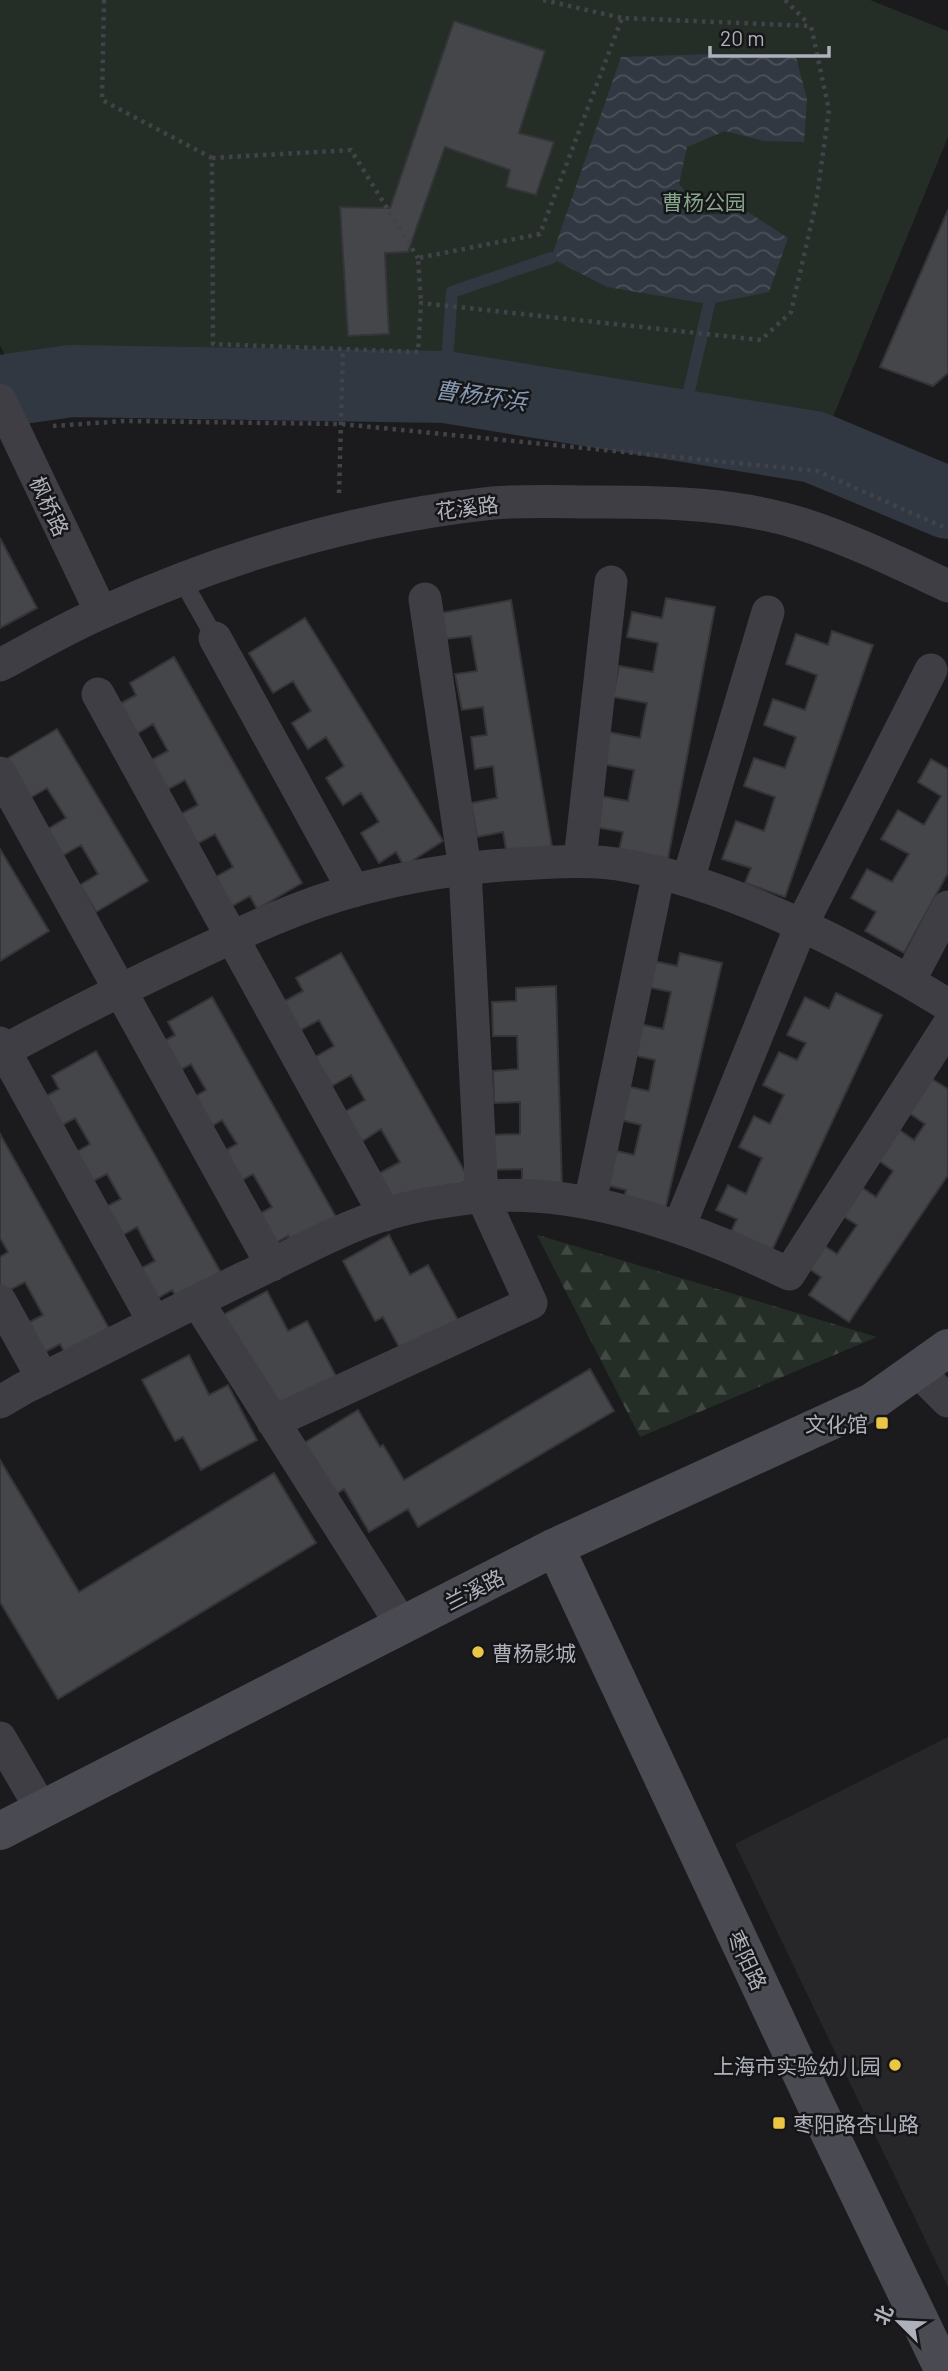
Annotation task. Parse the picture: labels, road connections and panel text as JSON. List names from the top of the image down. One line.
{"streets":{"street":["枫桥路","花溪路","兰溪路","枣阳路"]},"crossings":[["枫桥路","花溪路"],["兰溪路","枣阳路"]],"water":["曹杨环浜"],"parks":["曹杨公园"],"places":{"transit":["文化馆","枣阳路杏山路"],"other":["曹杨影城","上海市实验幼儿园"]},"scale_bar":"20 m","north":"top left"}
